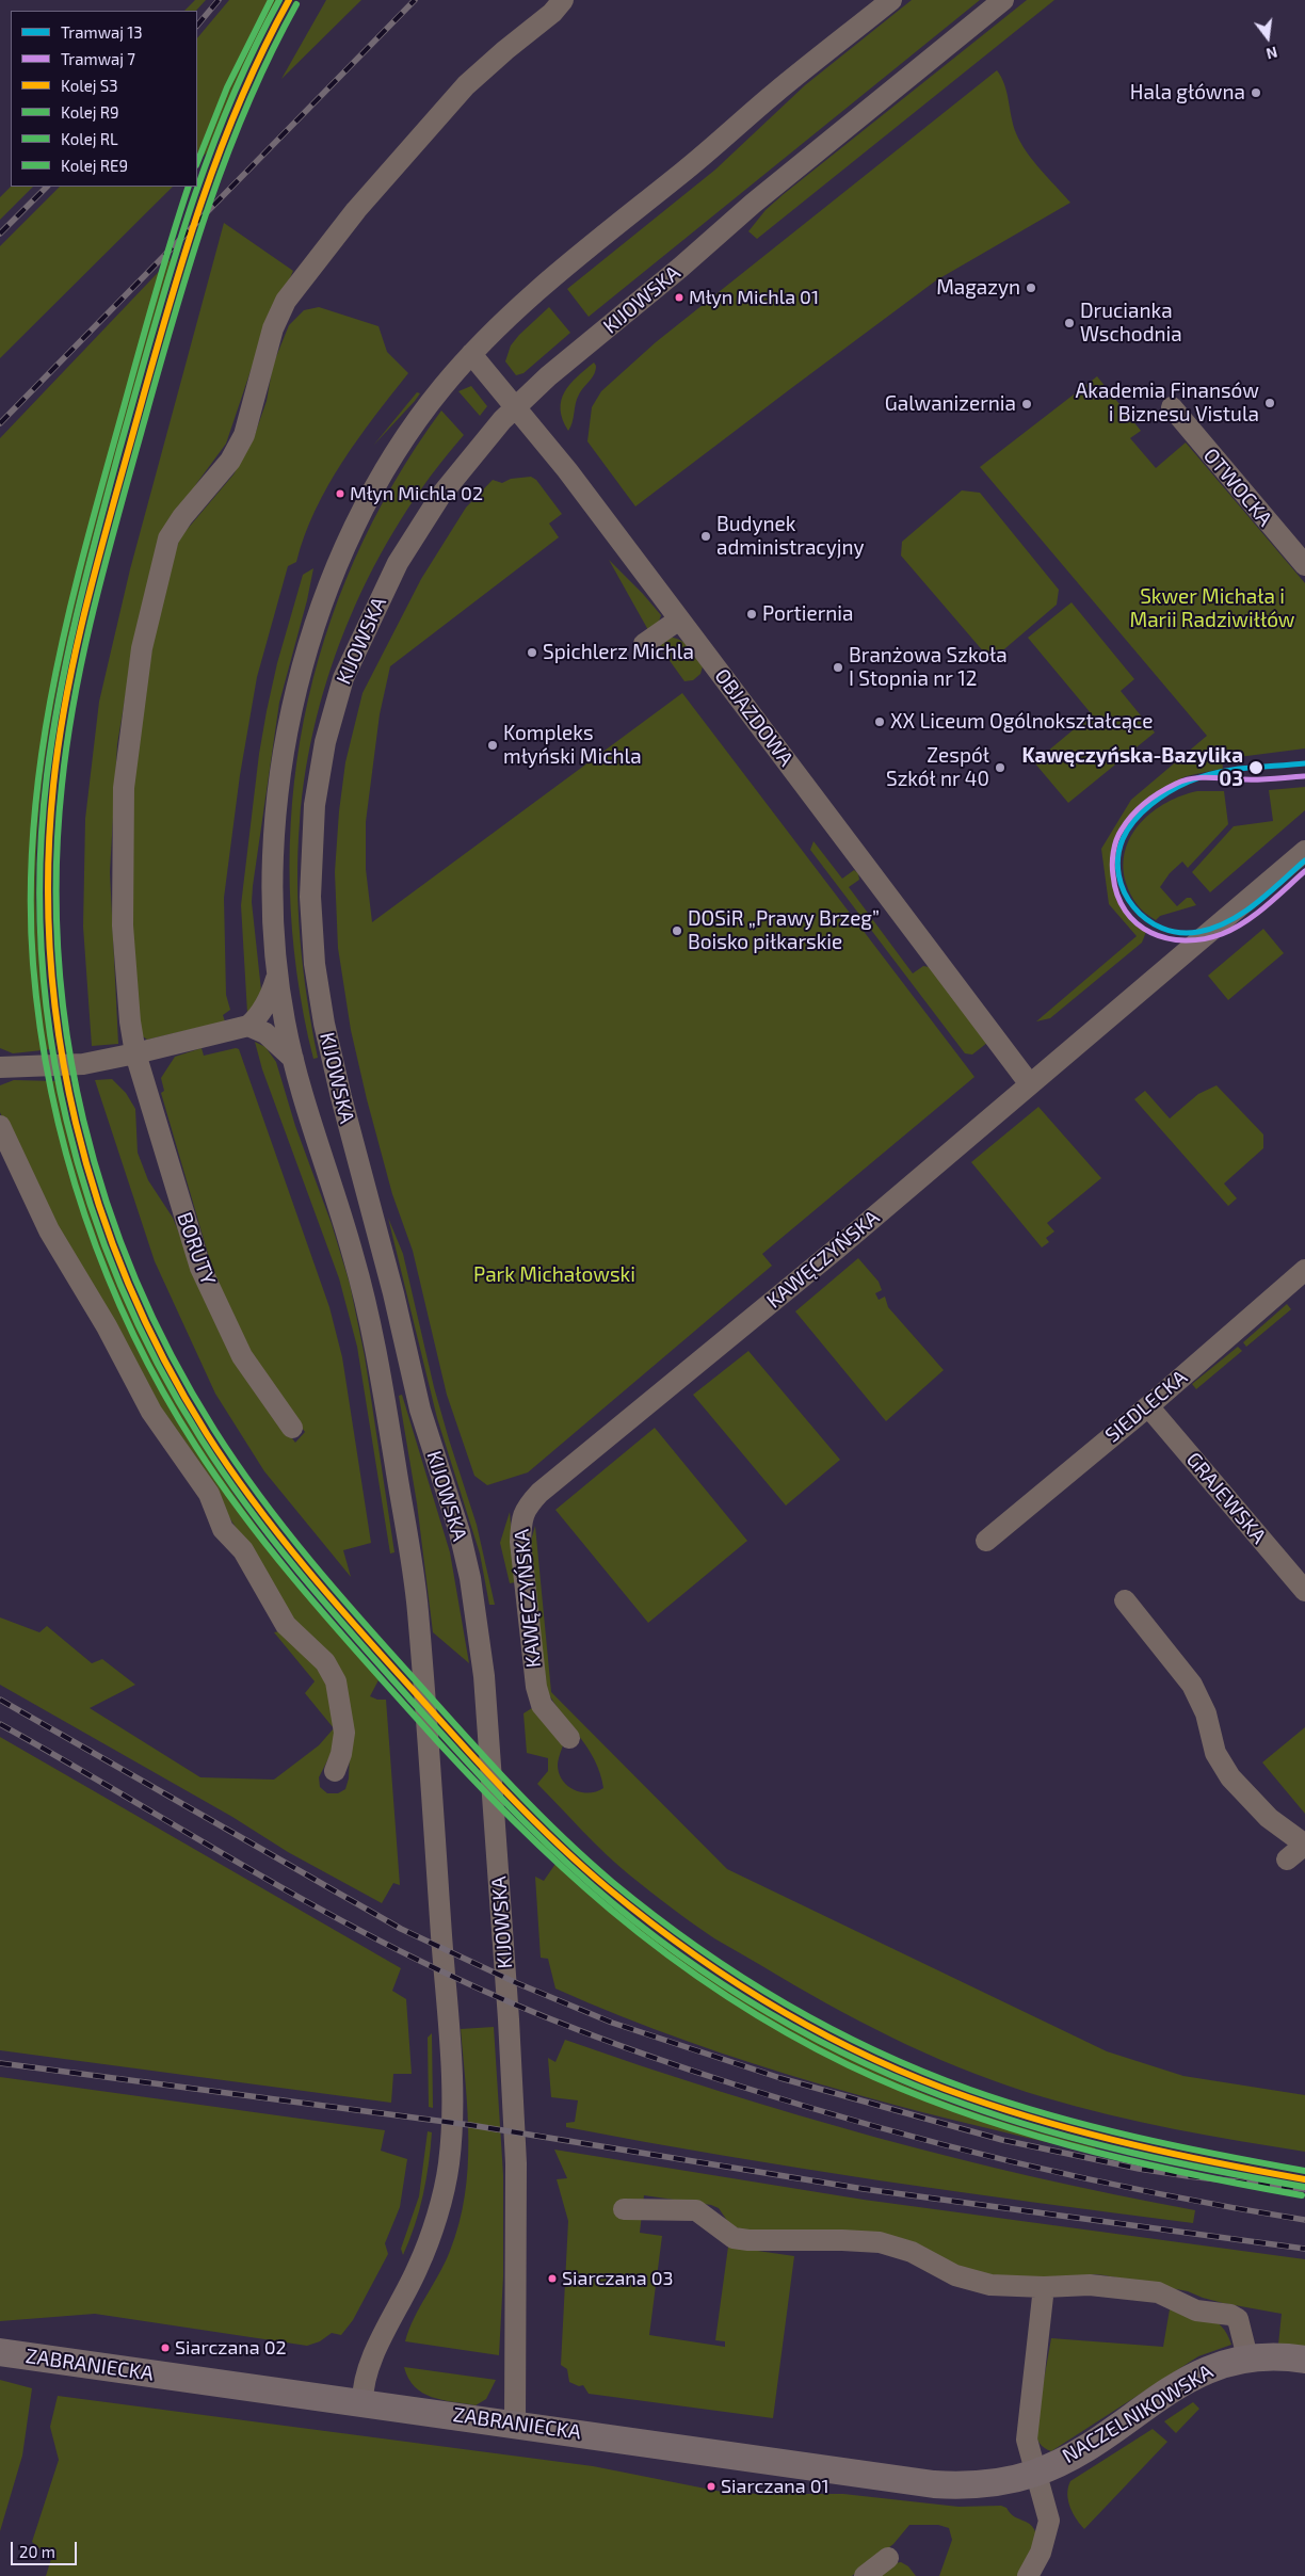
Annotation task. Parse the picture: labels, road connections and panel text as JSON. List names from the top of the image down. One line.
{"streets":{"main road":["ZABRANIECKA","NACZELNIKOWSKA"],"street":["KIJOWSKA","OTWOCKA","OBJAZDOWA","BORUTY","KAWĘCZYŃSKA","SIEDLECKA","GRAJEWSKA"]},"crossings":[["KIJOWSKA","OBJAZDOWA"],["KIJOWSKA","ZABRANIECKA"],["OBJAZDOWA","KAWĘCZYŃSKA"],["SIEDLECKA","GRAJEWSKA"],["ZABRANIECKA","NACZELNIKOWSKA"]],"parks":["Skwer Michała i Marii Radziwiłłów","Park Michałowski"],"places":["Hala główna","Magazyn","Młyn Michla 01","Drucianka Wschodnia","Akademia Finansów i Biznesu Vistula","Galwanizernia","Młyn Michla 02","Budynek administracyjny","Portiernia","Spichlerz Michla","Branżowa Szkoła I Stopnia nr 12","XX Liceum Ogólnokształcące","Kompleks młyński Michla","Zespół Szkół nr 40","Kawęczyńska-Bazylika 03","DOSiR „Prawy Brzeg” Boisko piłkarskie","Siarczana 03","Siarczana 02","Siarczana 01"],"lines":["rail line S3","rail line R9","rail line RE9","rail line RL","tram line 13","tram line 7"],"legend":["Tramwaj 13","Tramwaj 7","Kolej S3","Kolej R9","Kolej RL","Kolej RE9"],"scale_bar":"20 m","north":"bottom"}
